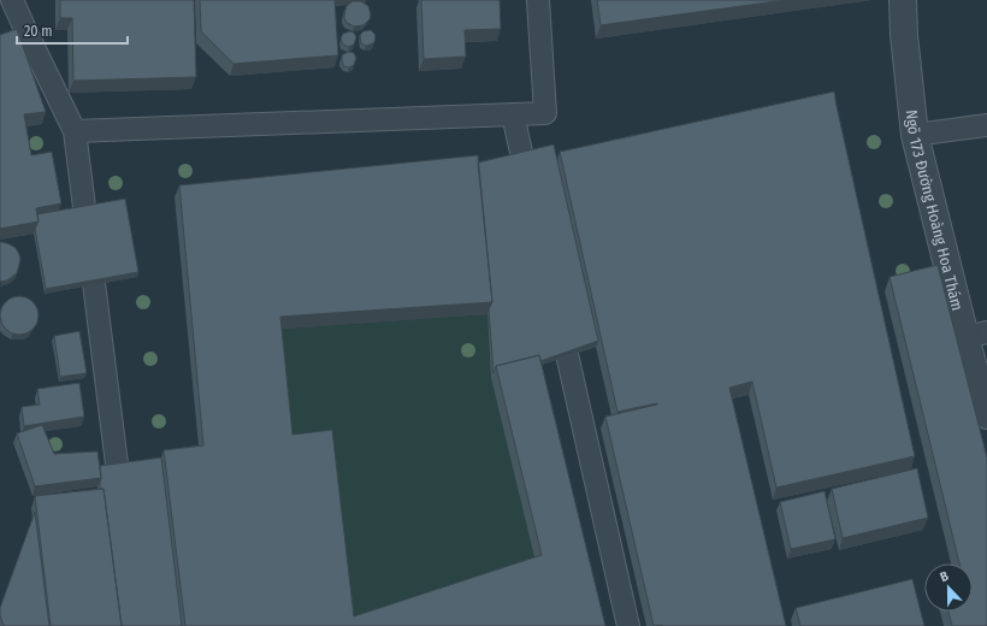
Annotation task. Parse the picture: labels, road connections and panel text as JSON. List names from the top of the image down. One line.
{"streets":{"street":["Ngõ 173 Đường Hoàng Hoa Thám"]},"scale_bar":"20 m","north":"top"}
